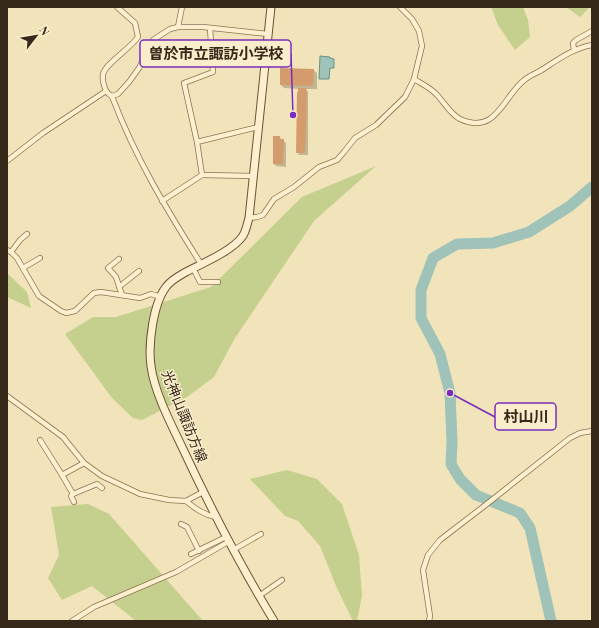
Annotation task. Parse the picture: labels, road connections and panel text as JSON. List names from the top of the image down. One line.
{"streets":{"main road":["光神山諏訪方線"]},"places":["曽於市立諏訪小学校","村山川"],"north":"top right"}
